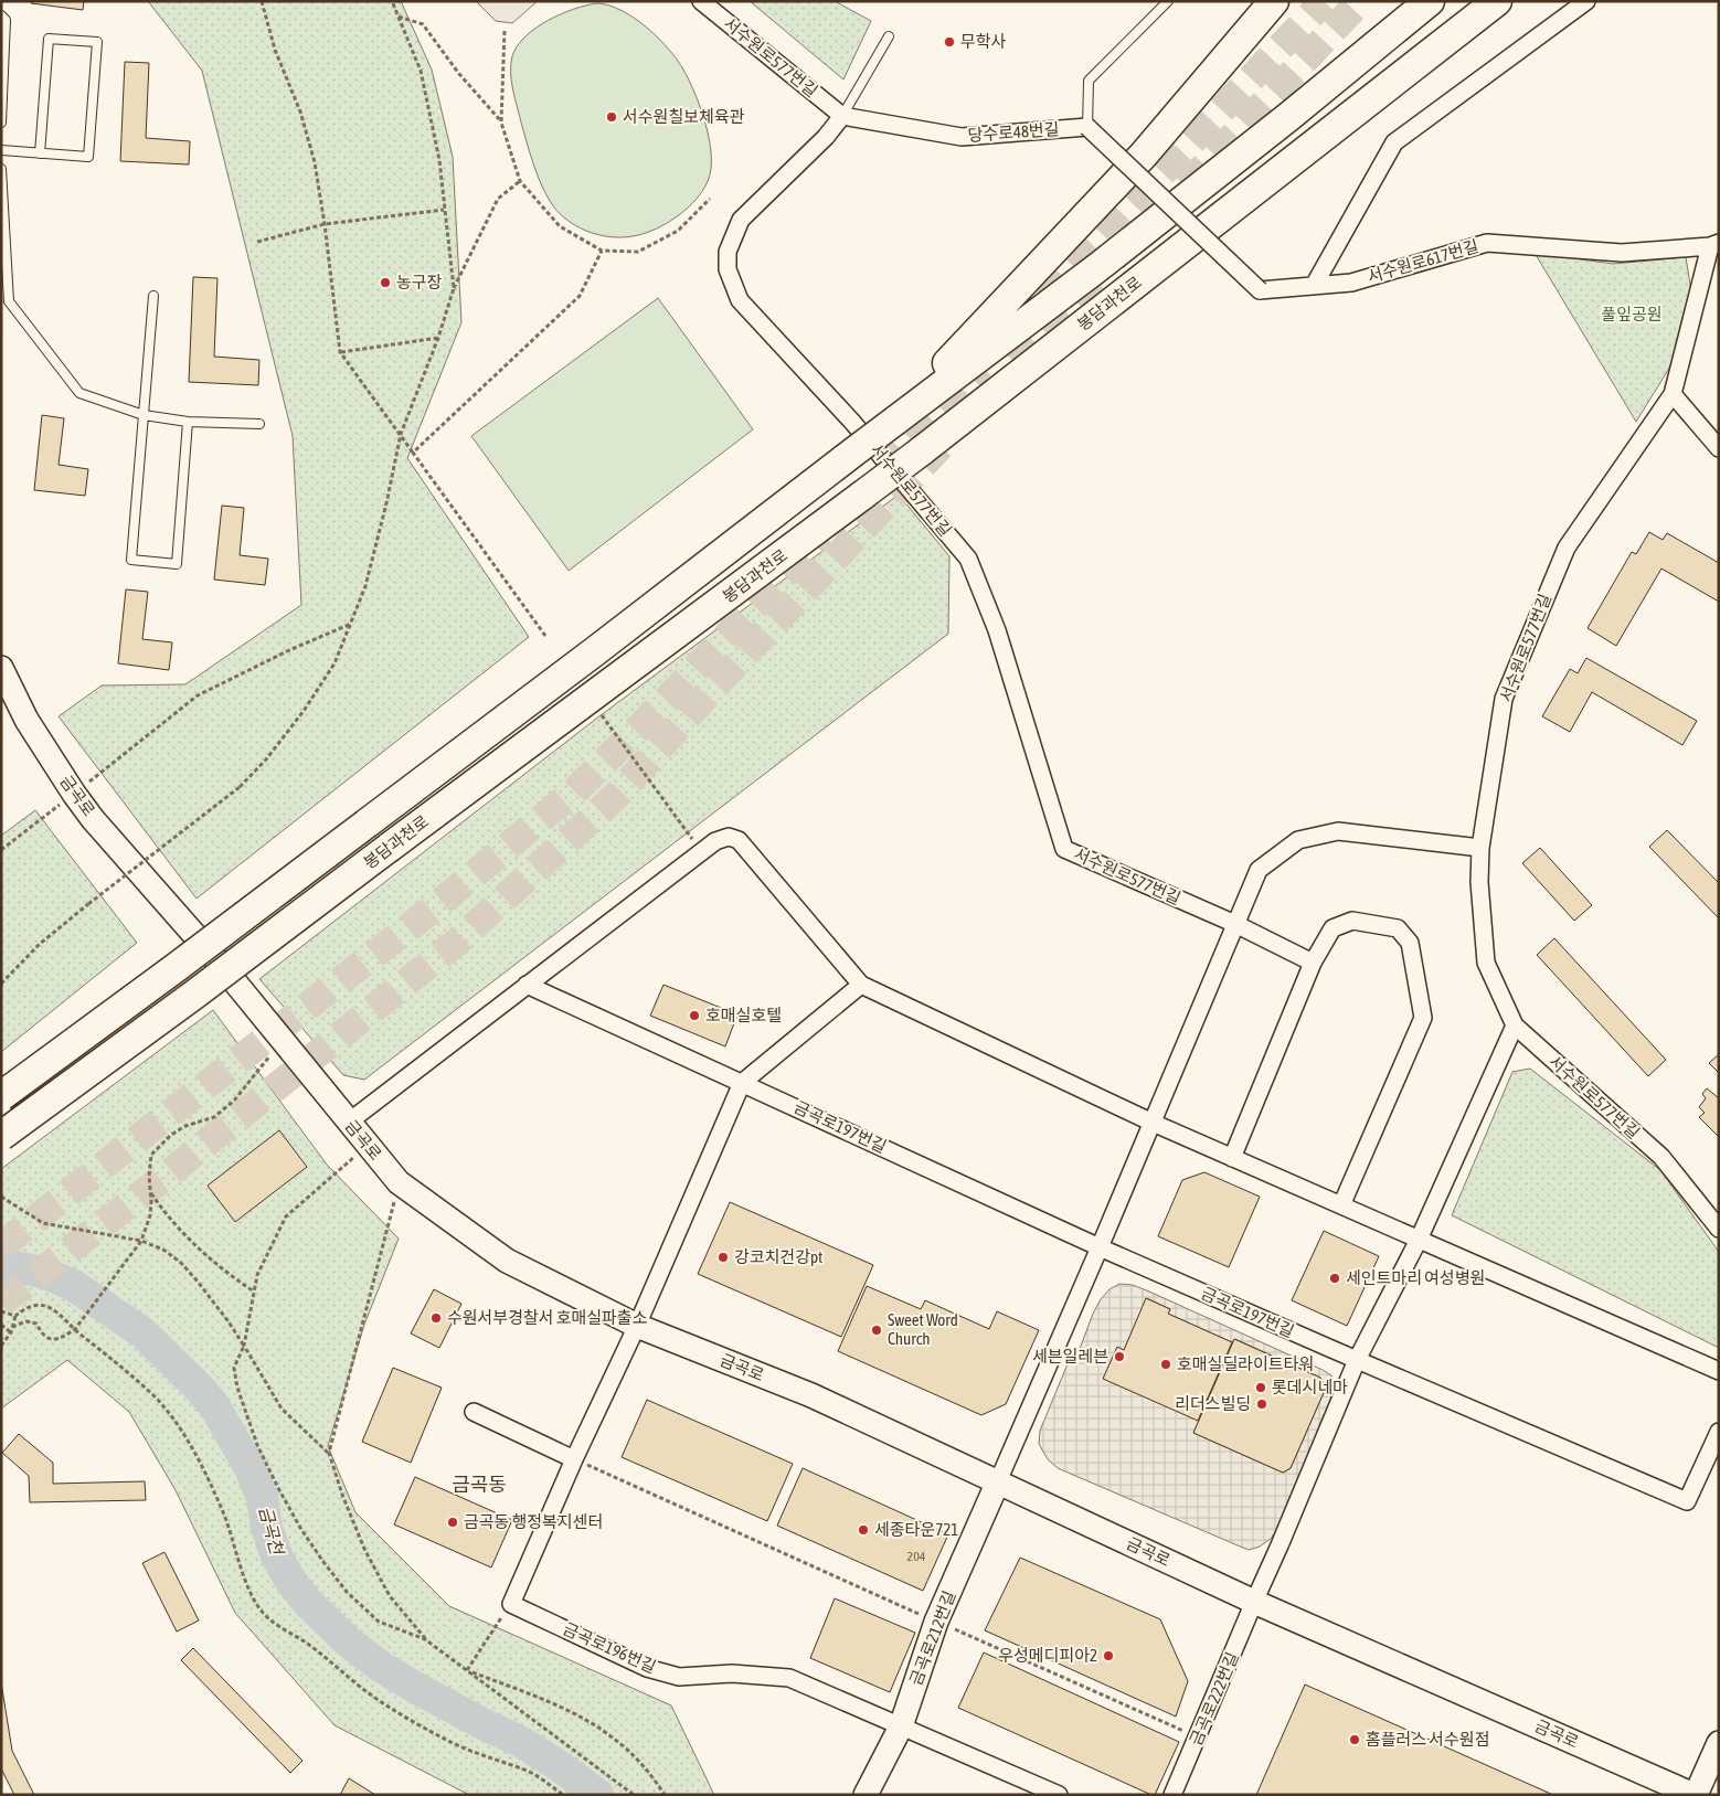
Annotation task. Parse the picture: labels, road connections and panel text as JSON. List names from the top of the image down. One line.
{"streets":{"highway":["봉담과천로"],"main road":["금곡로","금곡로212번길"],"street":["서수원로577번길","당수로48번길","서수원로617번길","금곡로197번길","금곡로196번길","금곡로222번길"]},"crossings":[["서수원로577번길","당수로48번길"],["서수원로577번길","서수원로617번길"],["서수원로577번길","금곡로222번길"],["당수로48번길","서수원로617번길"],["금곡로","금곡로212번길"],["금곡로","금곡로222번길"],["금곡로197번길","금곡로222번길"],["금곡로212번길","금곡로196번길"]],"districts":["금곡동"],"water":["금곡천"],"parks":["풀잎공원"],"places":["무학사","서수원칠보체육관","농구장","호매실호텔","강코치건강pt","세인트마리 여성병원","수원서부경찰서 호매실파출소","Sweet Word Church","세븐일레븐","호매실딜라이트타워","롯데시네마","리더스빌딩","금곡동 행정복지센터","세종타운721","우성메디피아2","홈플러스 서수원점"],"house_numbers":["204"]}
